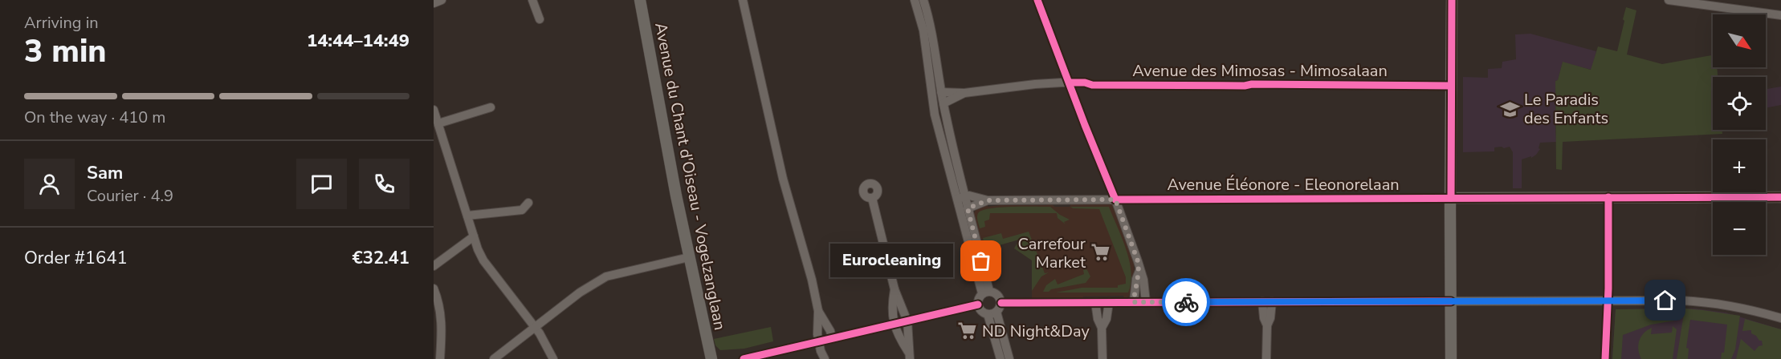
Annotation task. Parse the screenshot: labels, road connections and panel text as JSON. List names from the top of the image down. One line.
{"streets":{"street":["Avenue des Mimosas - Mimosalaan","Avenue du Chant d'Oiseau - Vogelzanglaan","Avenue Éléonore - Eleonorelaan"]},"places":{"school or university":["Le Paradis des Enfants"],"supermarket":["Carrefour Market","ND Night&Day"],"other":["Eurocleaning"]},"north":"bottom right","page":{"heading":["3 min","Arriving in","14:44–14:49"],"panel":["Sam","Courier · 4.9","Order #1641","€32.41"],"map_buttons":["+","−"],"bar":"On the way · 410 m","bubble":"Eurocleaning"}}
